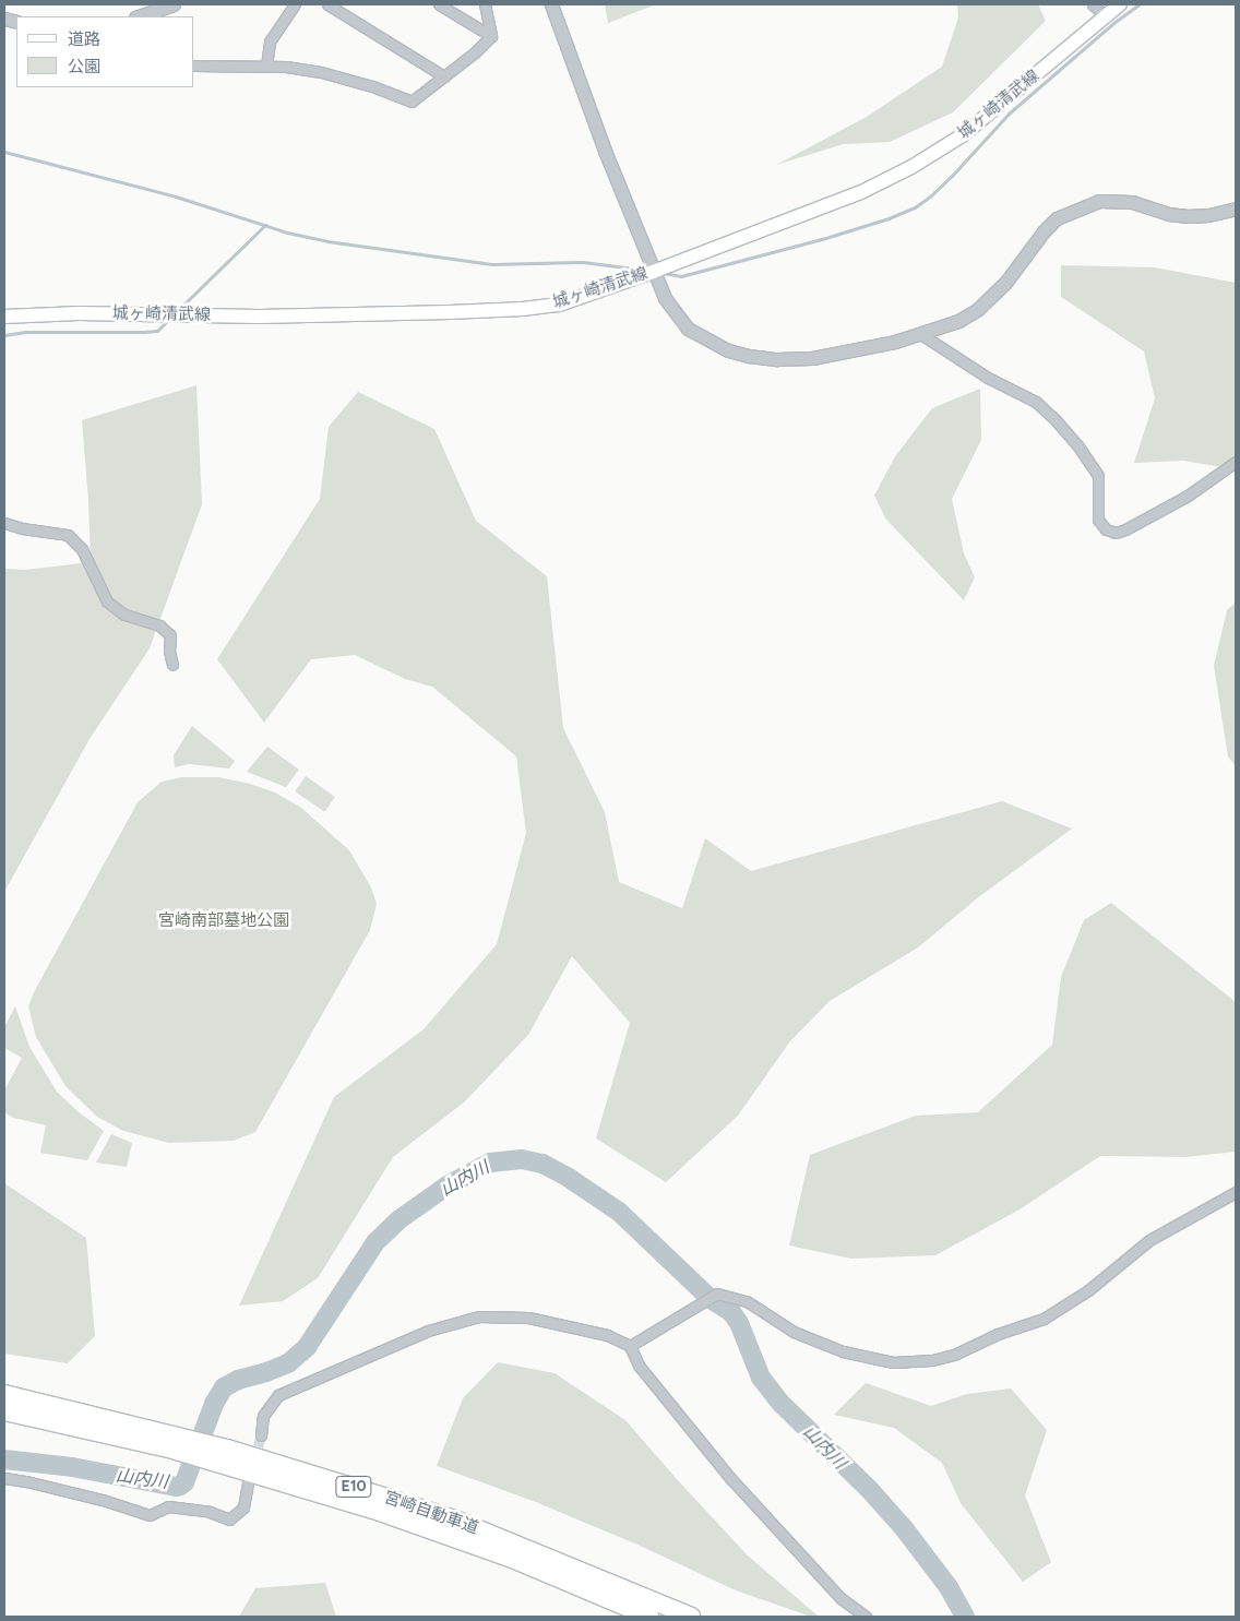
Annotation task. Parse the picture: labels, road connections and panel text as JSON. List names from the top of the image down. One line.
{"streets":{"highway":["E10","宮崎自動車道"],"main road":["城ヶ崎清武線"]},"water":["山内川"],"parks":["宮崎南部墓地公園"],"legend":["道路","公園"]}
